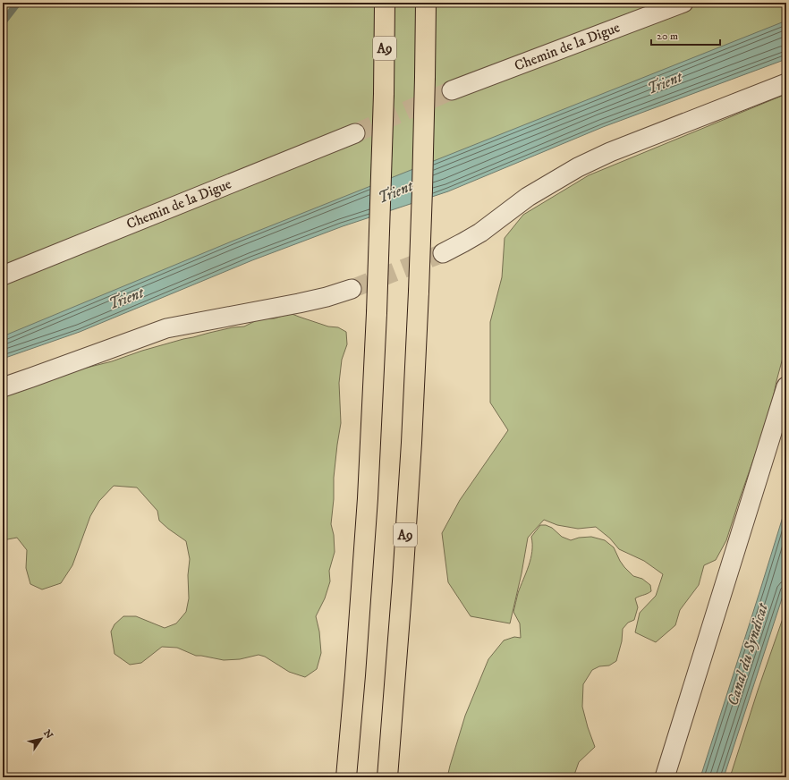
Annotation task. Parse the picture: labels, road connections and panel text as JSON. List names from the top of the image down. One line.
{"streets":{"highway":["A9"],"street":["Chemin de la Digue"]},"water":["Trient","Canal du Syndicat"],"scale_bar":"20 m","north":"top right"}
